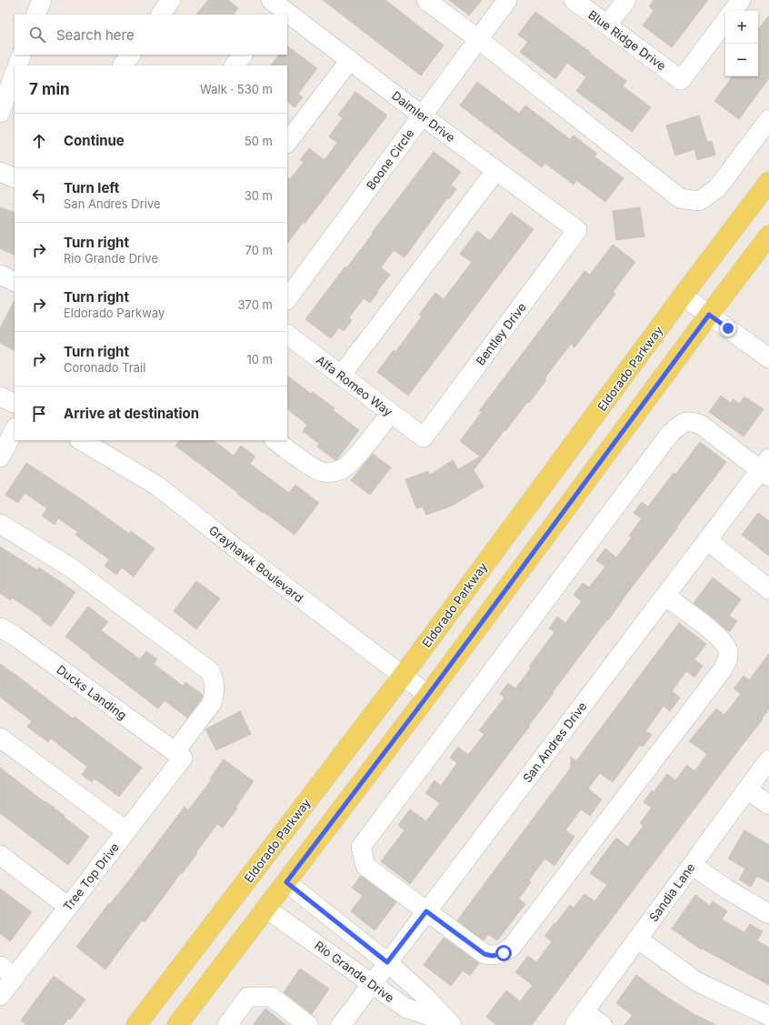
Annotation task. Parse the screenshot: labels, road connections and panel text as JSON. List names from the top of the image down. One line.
{"streets":{"main road":["Eldorado Parkway"],"street":["Blue Ridge Drive","Daimler Drive","Boone Circle","Bentley Drive","Alfa Romeo Way","Grayhawk Boulevard","Ducks Landing","San Andres Drive","Tree Top Drive","Sandia Lane","Rio Grande Drive"]},"crossings":[["Daimler Drive","Boone Circle"],["Daimler Drive","Bentley Drive"],["Bentley Drive","Alfa Romeo Way"],["Eldorado Parkway","Grayhawk Boulevard"],["Ducks Landing","Tree Top Drive"],["San Andres Drive","Rio Grande Drive"]],"page":{"map_buttons":["+","−"],"search":"Search here","heading":["7 min","Walk · 530 m"],"list":[["Continue","50 m"],["Turn left","San Andres Drive","30 m"],["Turn right","Rio Grande Drive","70 m"],["Turn right","Eldorado Parkway","370 m"],["Turn right","Coronado Trail","10 m"],"Arrive at destination"]}}
